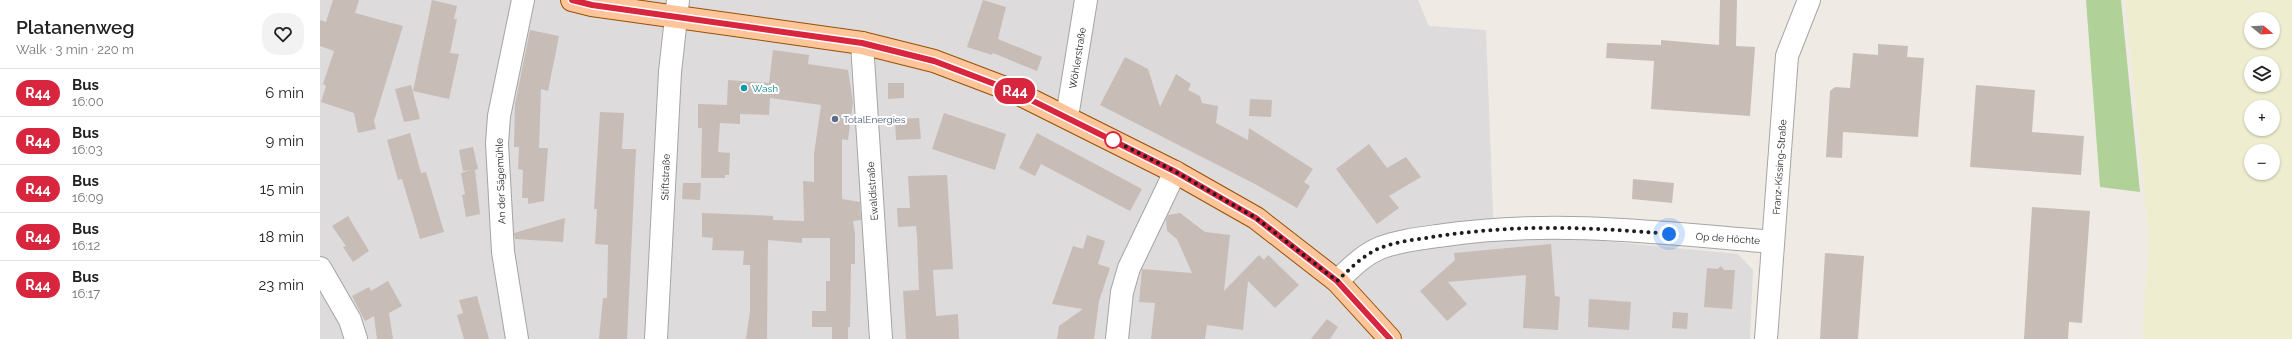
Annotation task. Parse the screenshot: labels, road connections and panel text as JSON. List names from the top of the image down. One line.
{"streets":{"street":["Wöhlerstraße","Franz-Kissing-Straße","Stiftstraße","An der Sägemühle","Ewaldistraße","Op de Höchte"]},"crossings":[["Franz-Kissing-Straße","Op de Höchte"]],"places":["Wash","TotalEnergies"],"lines":["bus line R44"],"north":"right","page":{"heading":["Platanenweg","Walk · 3 min · 220 m"],"on_map":"R44","map_buttons":["+","−"],"list":[{"mark":"R44","name":"Bus","note":"16:00","value":"6 min"},{"mark":"R44","name":"Bus","note":"16:03","value":"9 min"},{"mark":"R44","name":"Bus","note":"16:09","value":"15 min"},{"mark":"R44","name":"Bus","note":"16:12","value":"18 min"},{"mark":"R44","name":"Bus","note":"16:17","value":"23 min"}]}}
